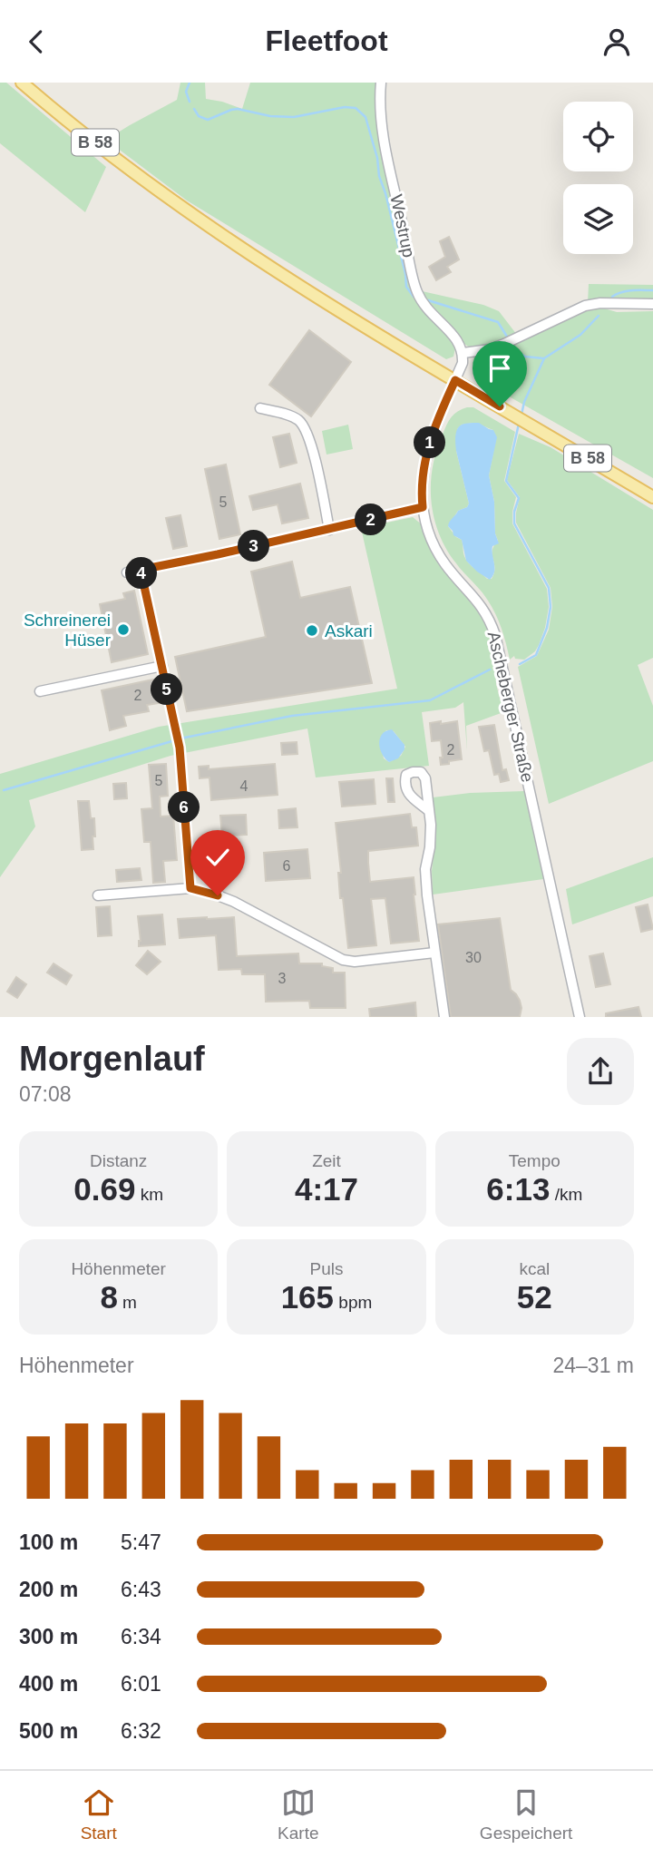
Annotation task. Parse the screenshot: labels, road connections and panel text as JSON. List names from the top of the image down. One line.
{"streets":{"main road":["B 58"],"street":["Westrup","Ascheberger Straße"]},"crossings":[["B 58","Ascheberger Straße"]],"places":["Schreinerei Hüser","Askari"],"house_numbers":["5","2","2","5","4","6","30","3"],"page":{"header":"Fleetfoot","pins":["1","2","3","4","5","6"],"heading":["Morgenlauf","07:08"],"stats":[["Distanz","0.69 km"],["Zeit","4:17"],["Tempo","6:13 /km"],["Höhenmeter","8 m"],["Puls","165 bpm"],["kcal","52"]],"chart":["Höhenmeter","24–31 m"],"list":[{"name":"100 m","note":"5:47"},{"name":"200 m","note":"6:43"},{"name":"300 m","note":"6:34"},{"name":"400 m","note":"6:01"},{"name":"500 m","note":"6:32"}],"tabs":["Start","Karte","Gespeichert"]}}
